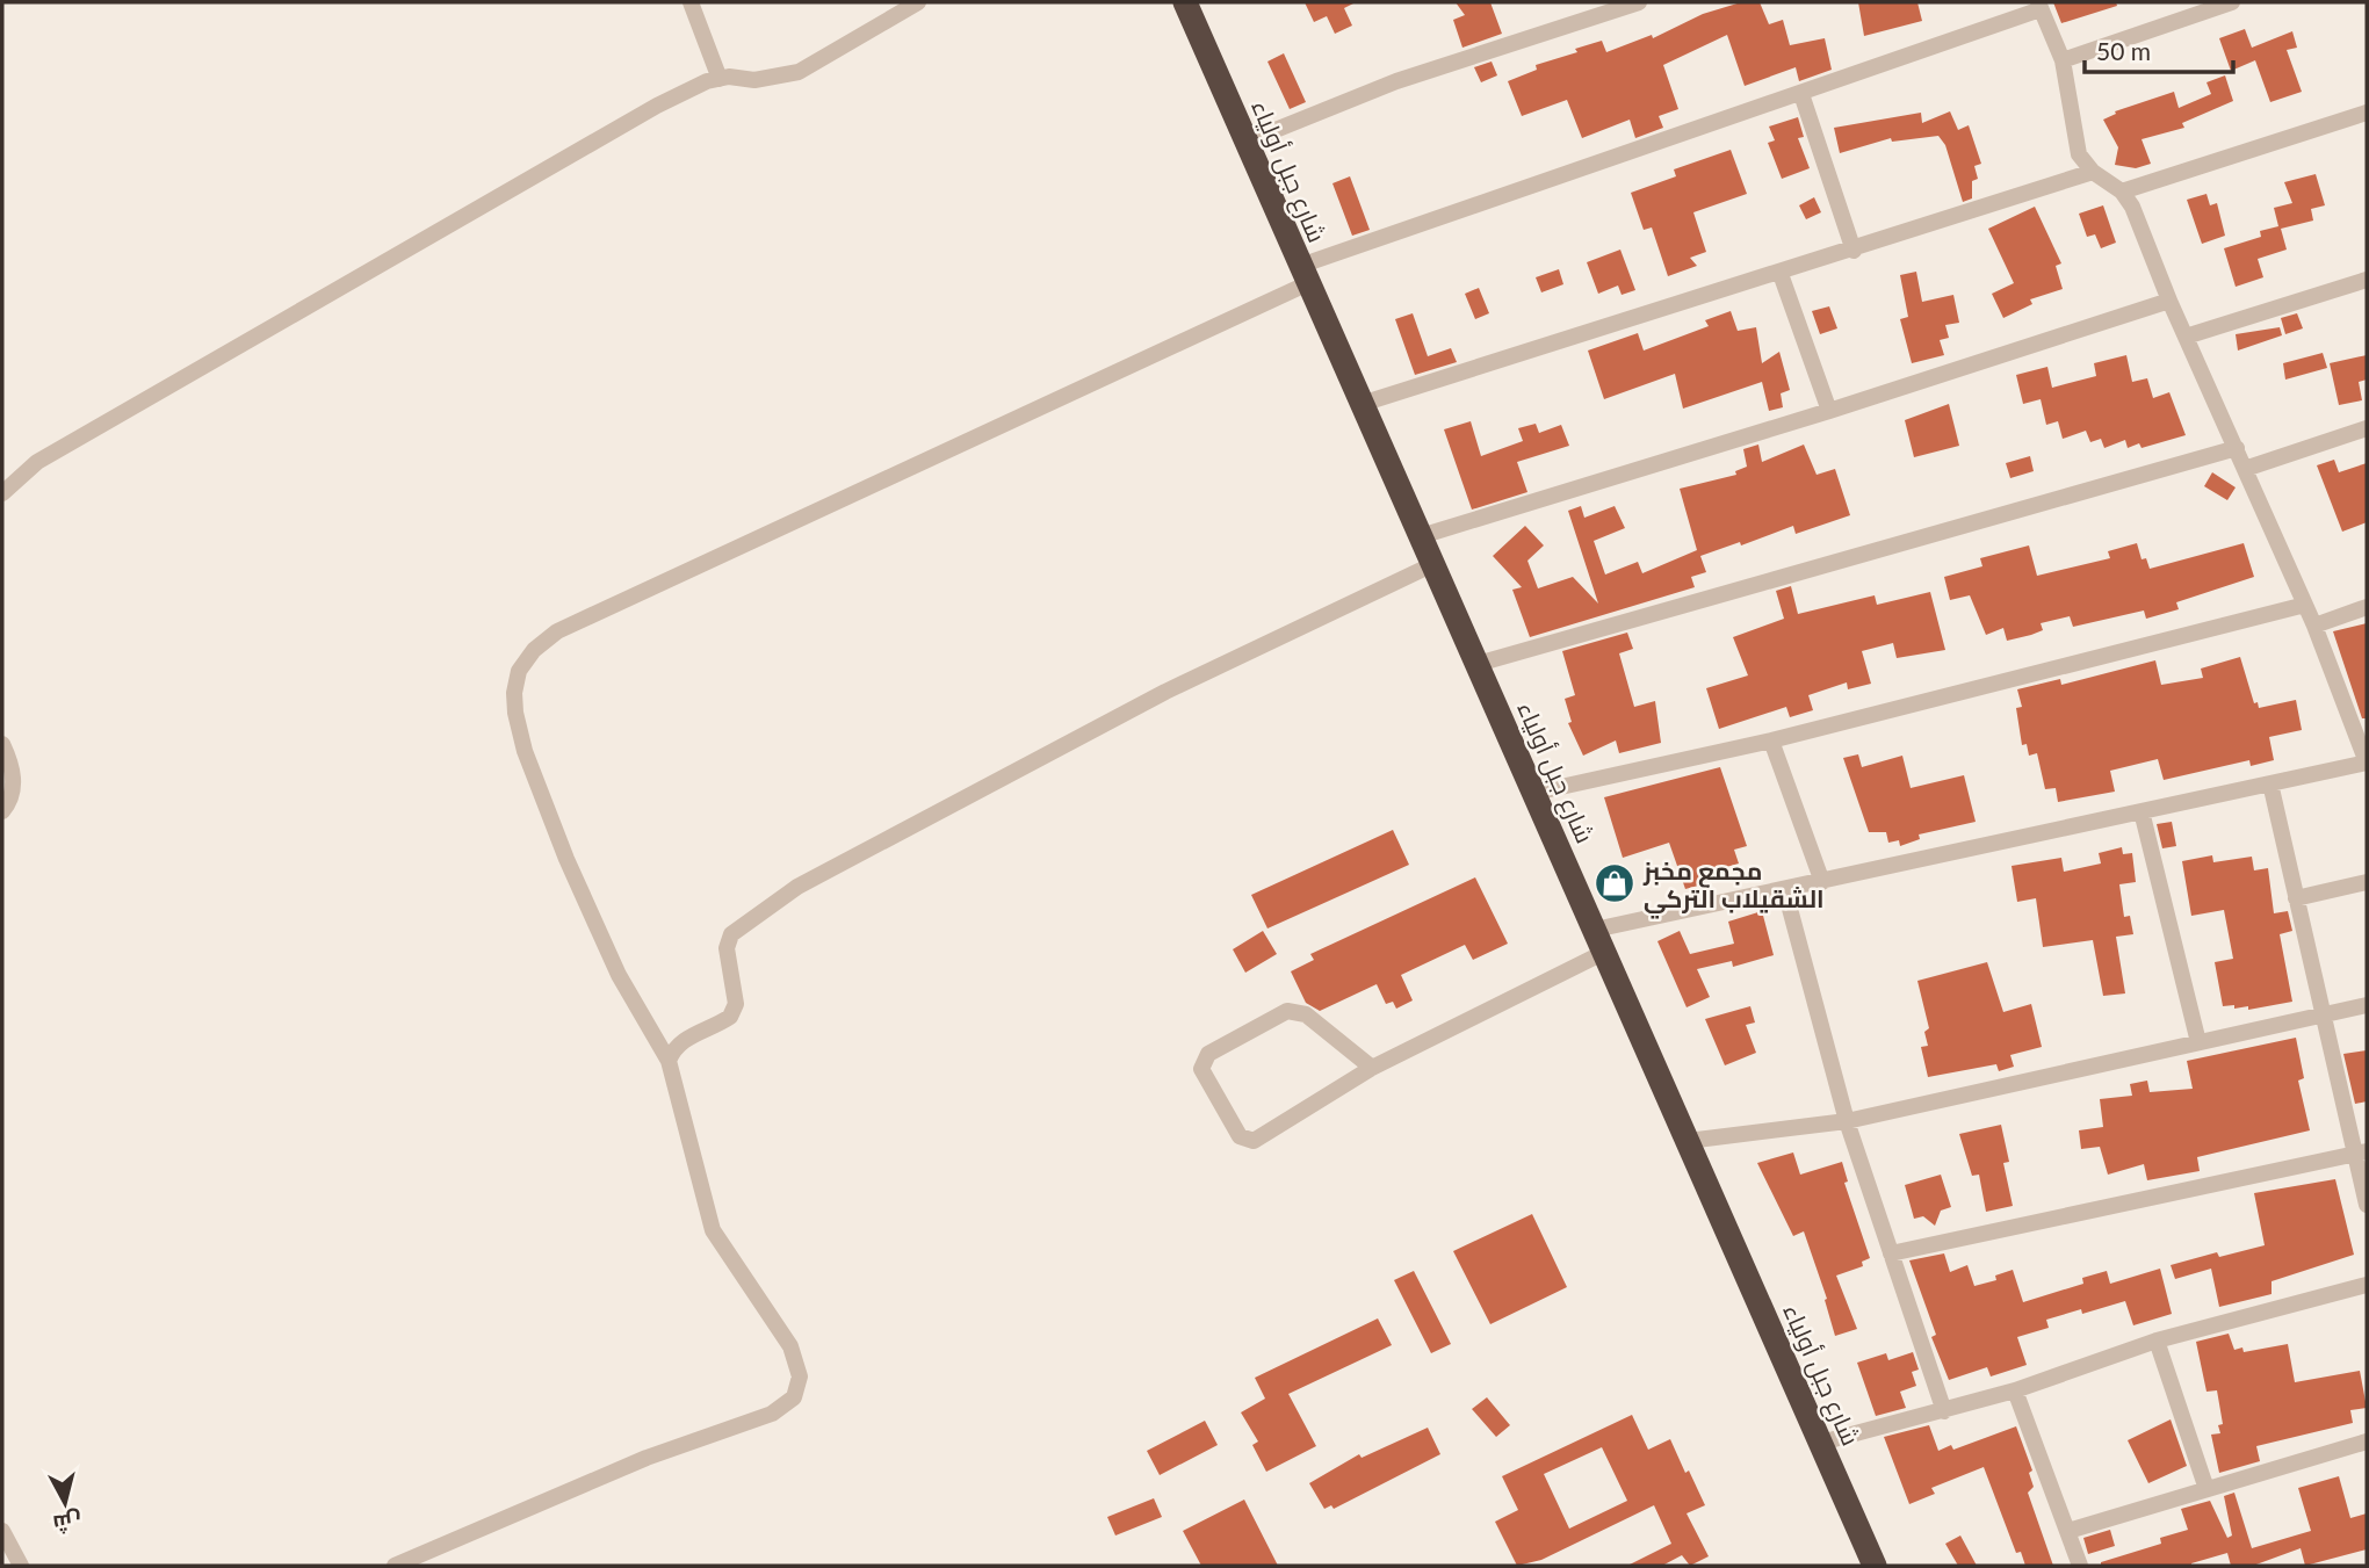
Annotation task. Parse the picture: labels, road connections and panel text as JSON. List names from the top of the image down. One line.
{"streets":{"highway":["شارع جبل أولياء"]},"places":{"shop":["مجمع مخبز الشقيلاب التركي"]},"scale_bar":"50 m","north":"bottom"}
